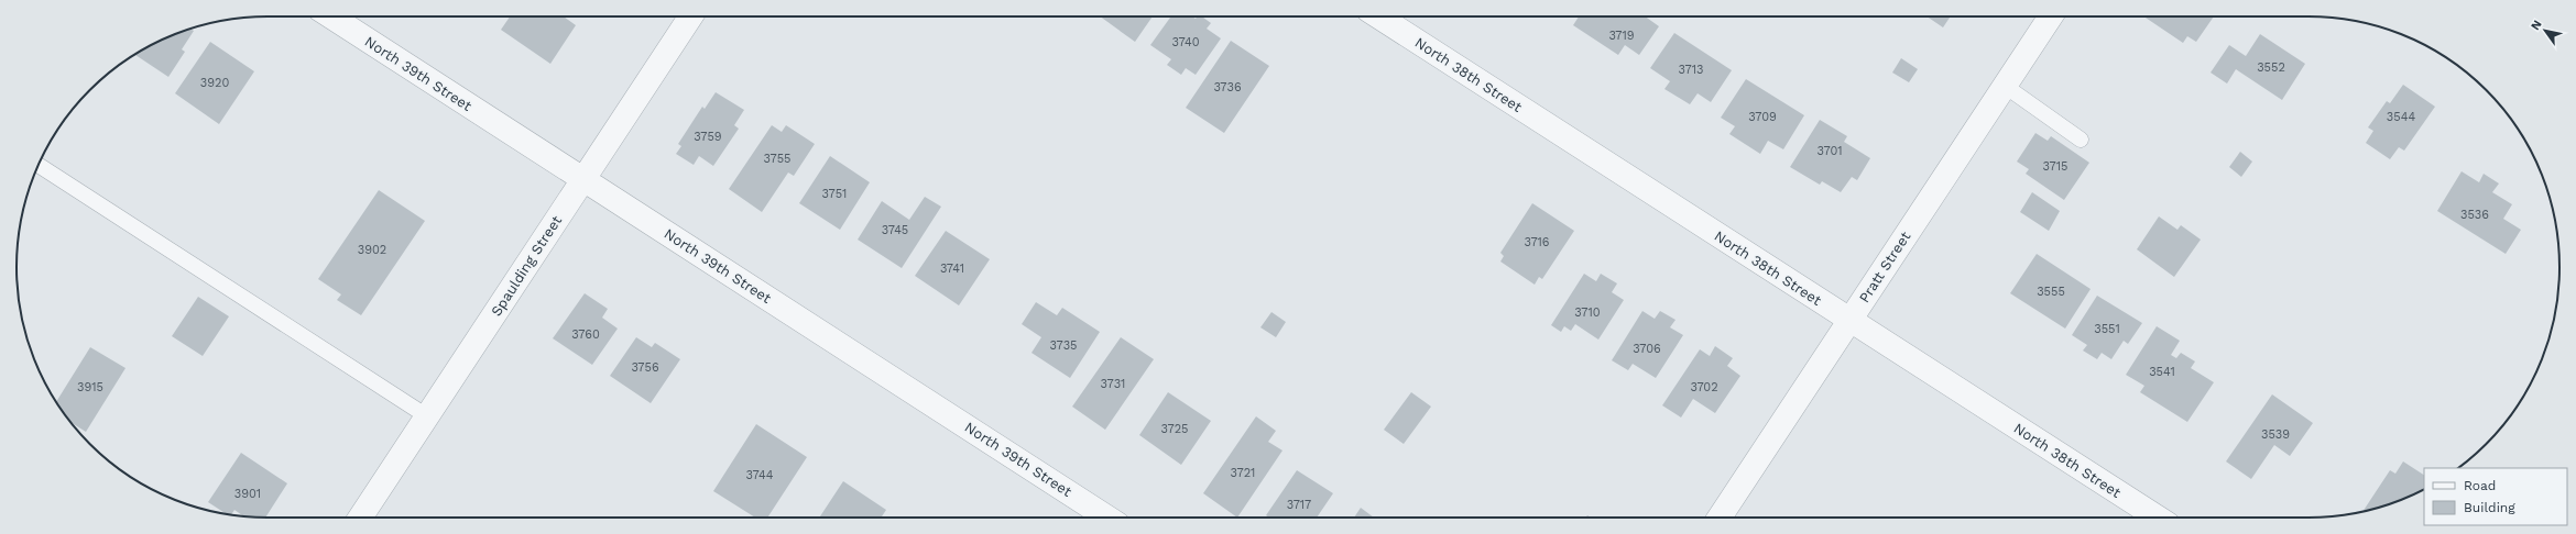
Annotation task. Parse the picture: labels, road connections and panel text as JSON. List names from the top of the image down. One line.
{"streets":{"street":["North 39th Street","North 38th Street","Spaulding Street","Pratt Street"]},"crossings":[["North 39th Street","Spaulding Street"],["North 38th Street","Pratt Street"]],"house_numbers":["3719","3740","3552","3713","3920","3736","3709","3544","3759","3701","3755","3715","3751","3536","3745","3716","3902","3741","3555","3710","3551","3760","3735","3706","3756","3541","3731","3915","3702","3725","3539","3721","3744","3901","3717"],"legend":["Road","Building"],"north":"top left"}
